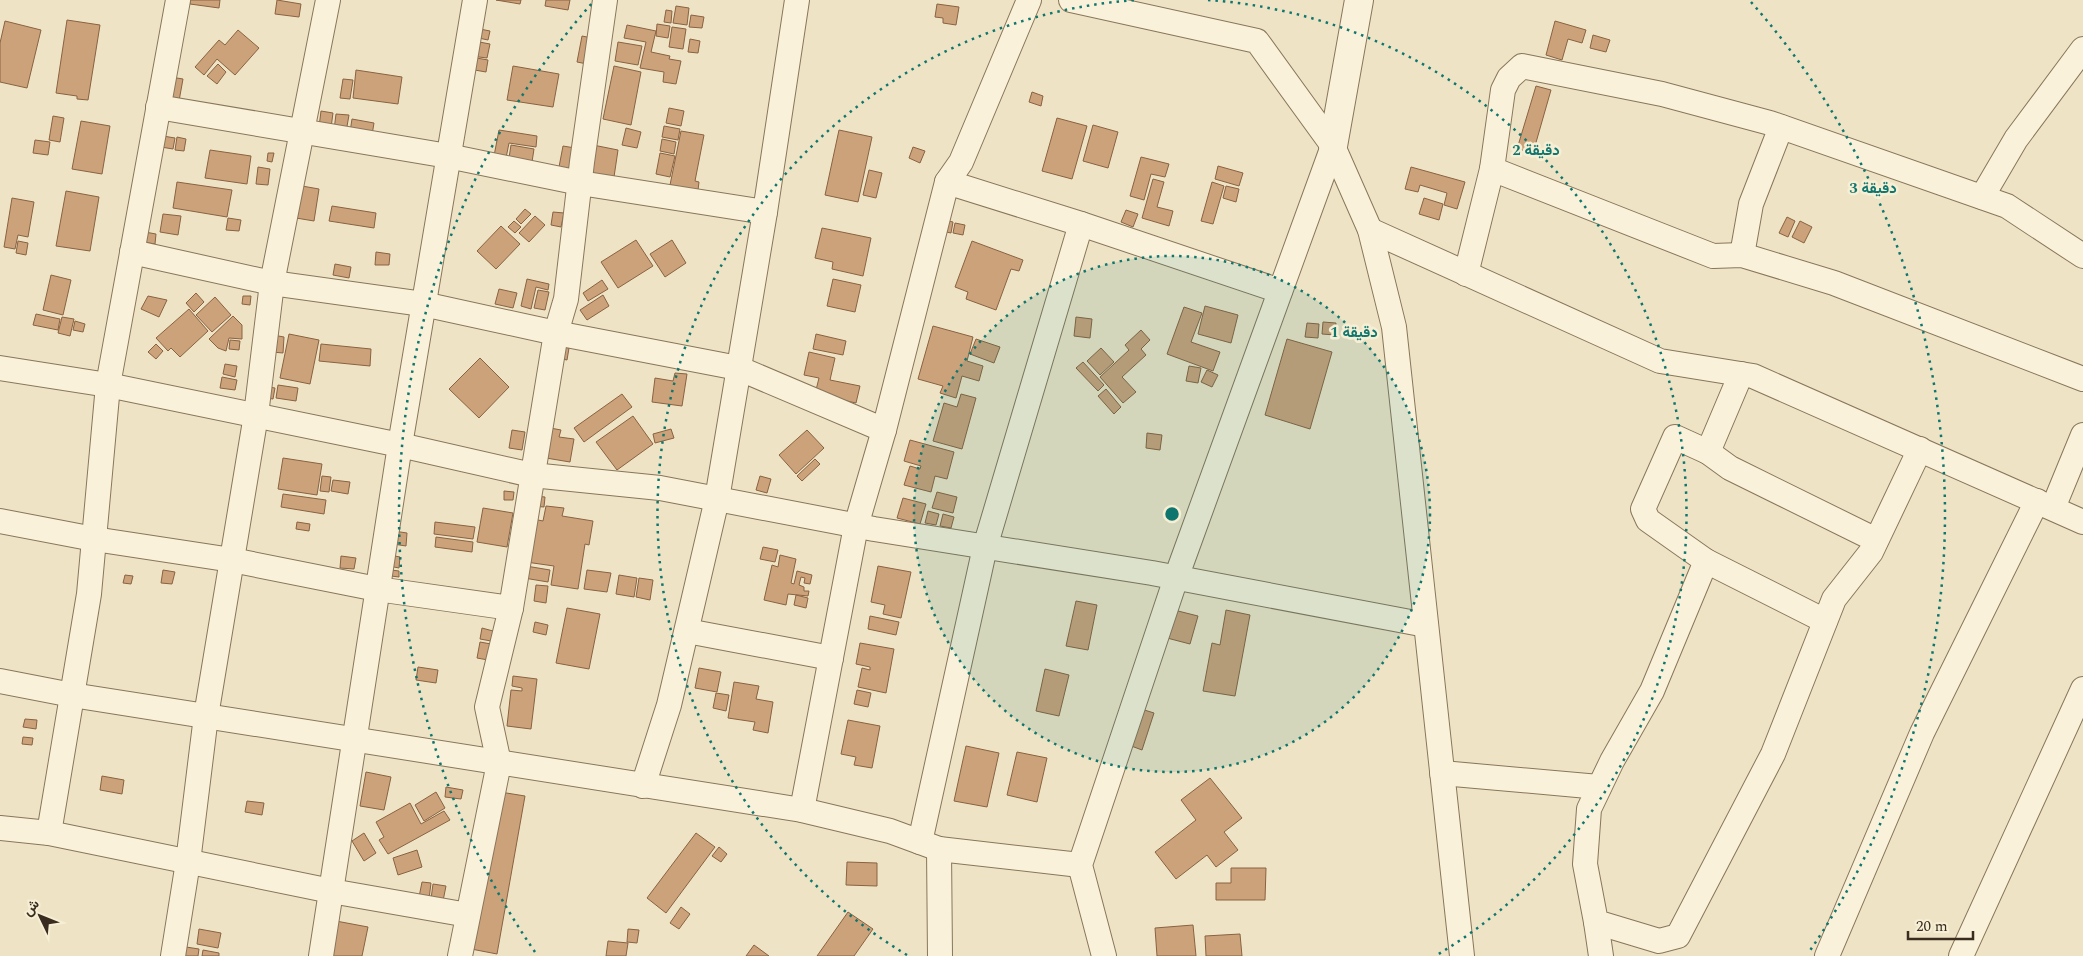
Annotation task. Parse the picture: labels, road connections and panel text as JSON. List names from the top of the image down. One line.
{"scale_bar":"20 m","north":"top left","rings":["2 دقيقة","3 دقيقة","1 دقيقة"]}
